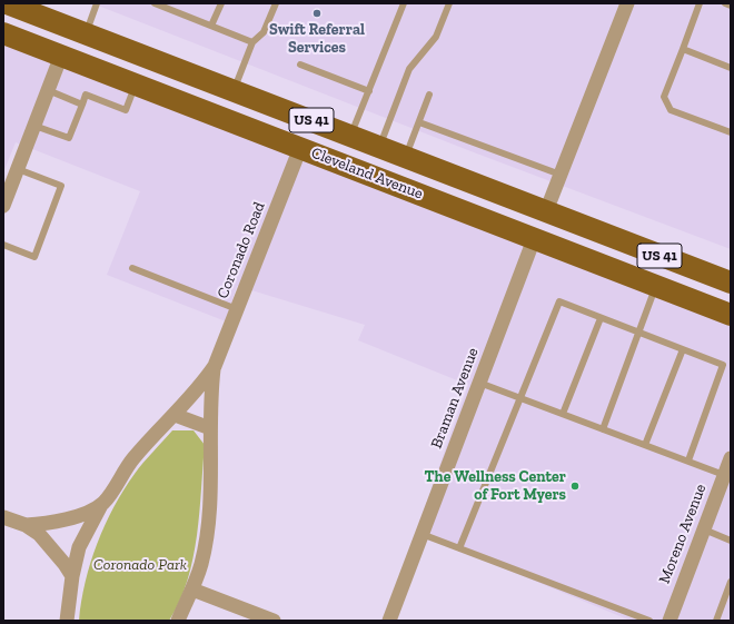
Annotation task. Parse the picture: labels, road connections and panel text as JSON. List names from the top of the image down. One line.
{"streets":{"main road":["US 41","Cleveland Avenue"],"street":["Coronado Road","Braman Avenue","Moreno Avenue"]},"crossings":[["Cleveland Avenue","Coronado Road"],["Cleveland Avenue","Braman Avenue"]],"parks":["Coronado Park"],"places":["Swift Referral Services","The Wellness Center of Fort Myers"]}
